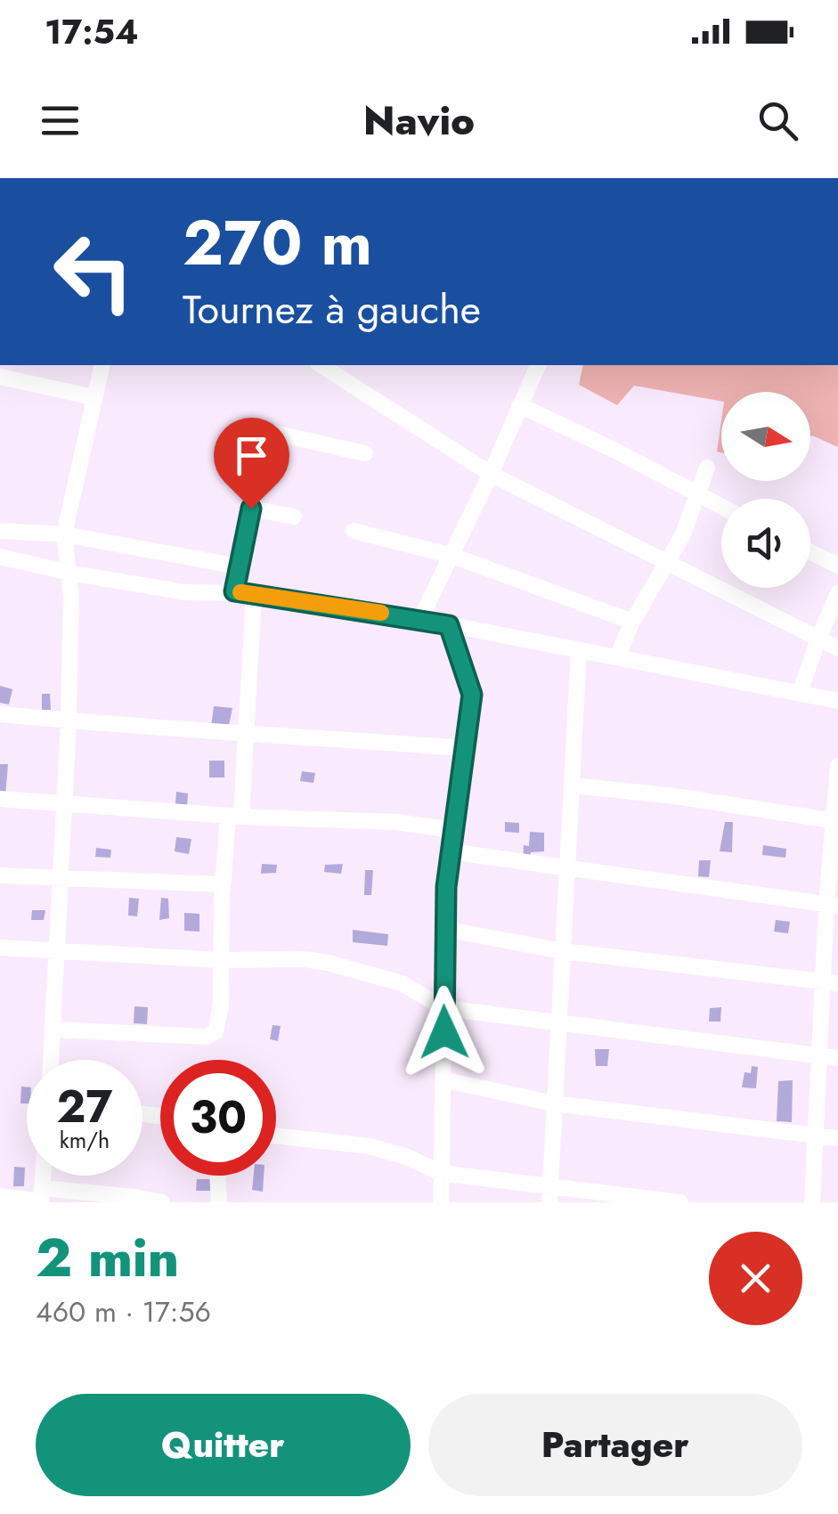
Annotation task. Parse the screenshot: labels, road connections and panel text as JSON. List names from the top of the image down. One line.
{"north":"right","page":{"status":"17:54","header":"Navio","turn":["270 m","Tournez à gauche"],"speed":"27 km/h","limit":"30","heading":["2 min","460 m · 17:56"],"buttons":["Quitter","Partager"]}}
